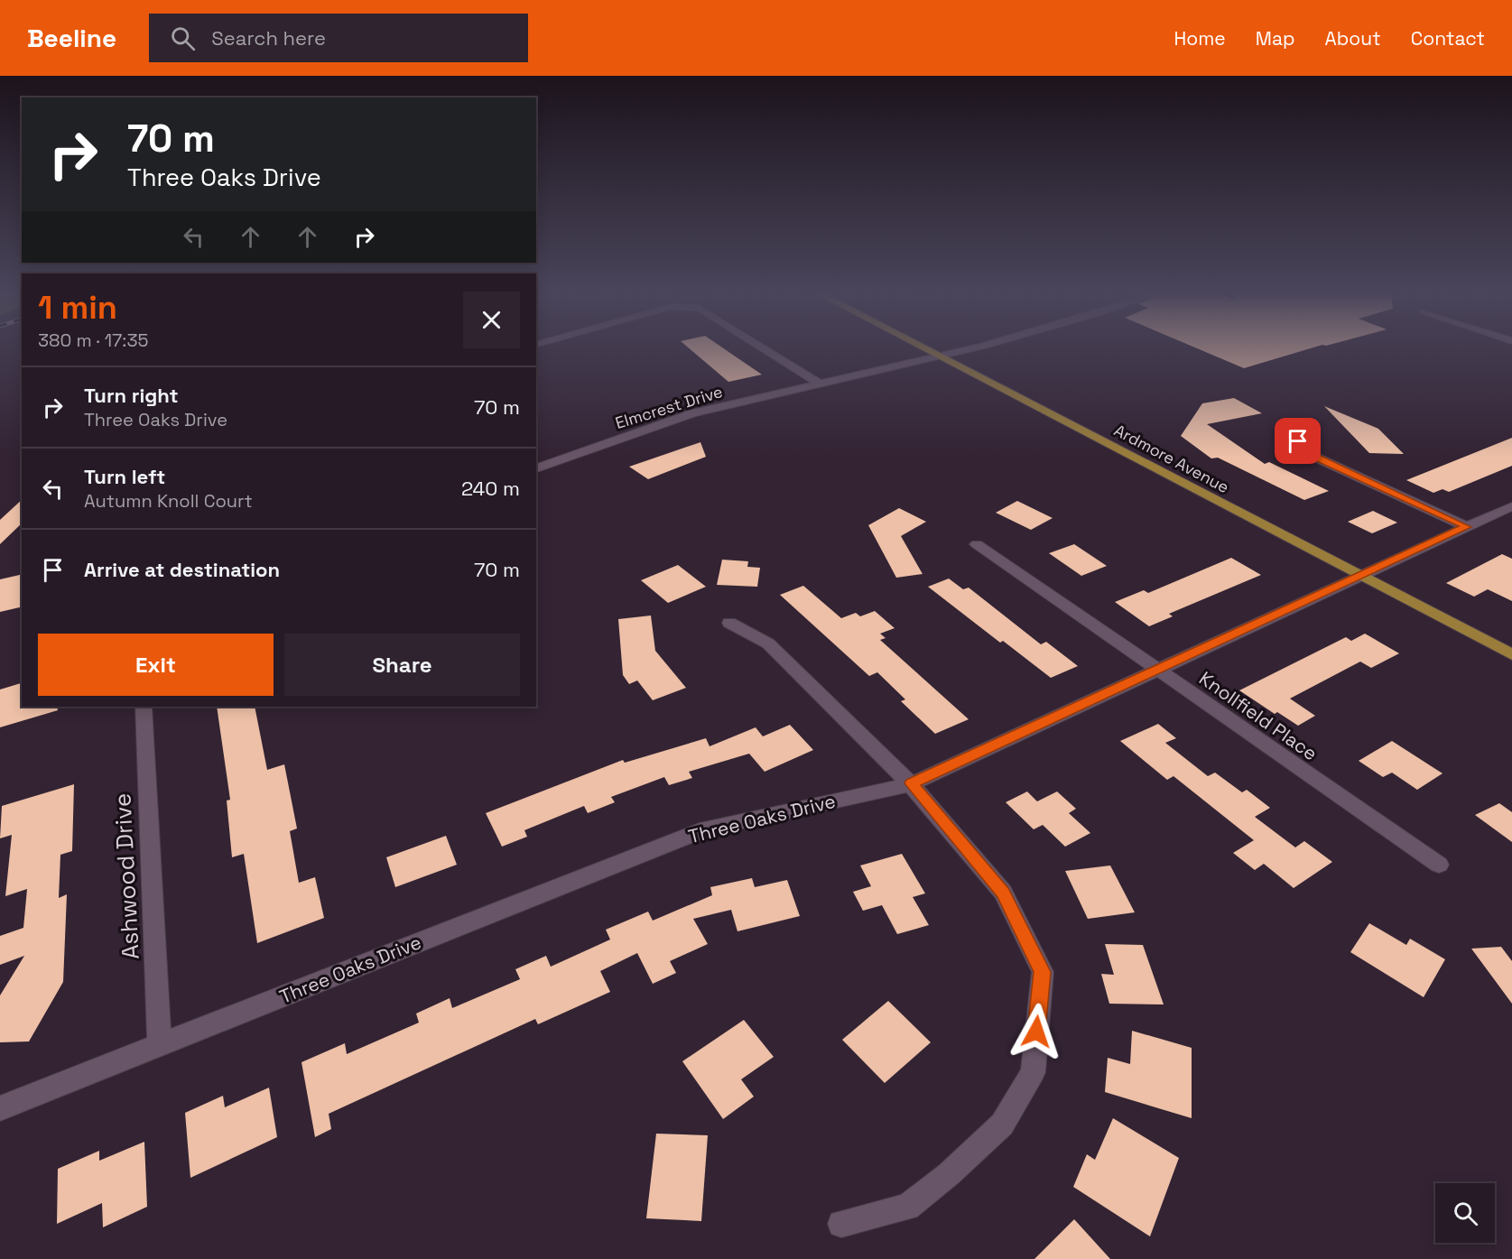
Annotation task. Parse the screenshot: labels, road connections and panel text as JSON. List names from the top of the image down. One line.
{"streets":{"main road":["Ardmore Avenue"],"street":["Elmcrest Drive","Knollfield Place","Three Oaks Drive","Ashwood Drive"]},"crossings":[["Elmcrest Drive","Ardmore Avenue"],["Ardmore Avenue","Three Oaks Drive"],["Knollfield Place","Three Oaks Drive"],["Three Oaks Drive","Ashwood Drive"]],"page":{"header":"Beeline","search":"Search here","nav":["Home","Map","About","Contact"],"turn":["70 m","Three Oaks Drive"],"heading":["1 min","380 m · 17:35"],"list":[{"name":"Turn right","note":"Three Oaks Drive","value":"70 m"},{"name":"Turn left","note":"Autumn Knoll Court","value":"240 m"},{"name":"Arrive at destination","value":"70 m"}],"buttons":["Exit","Share"]}}
